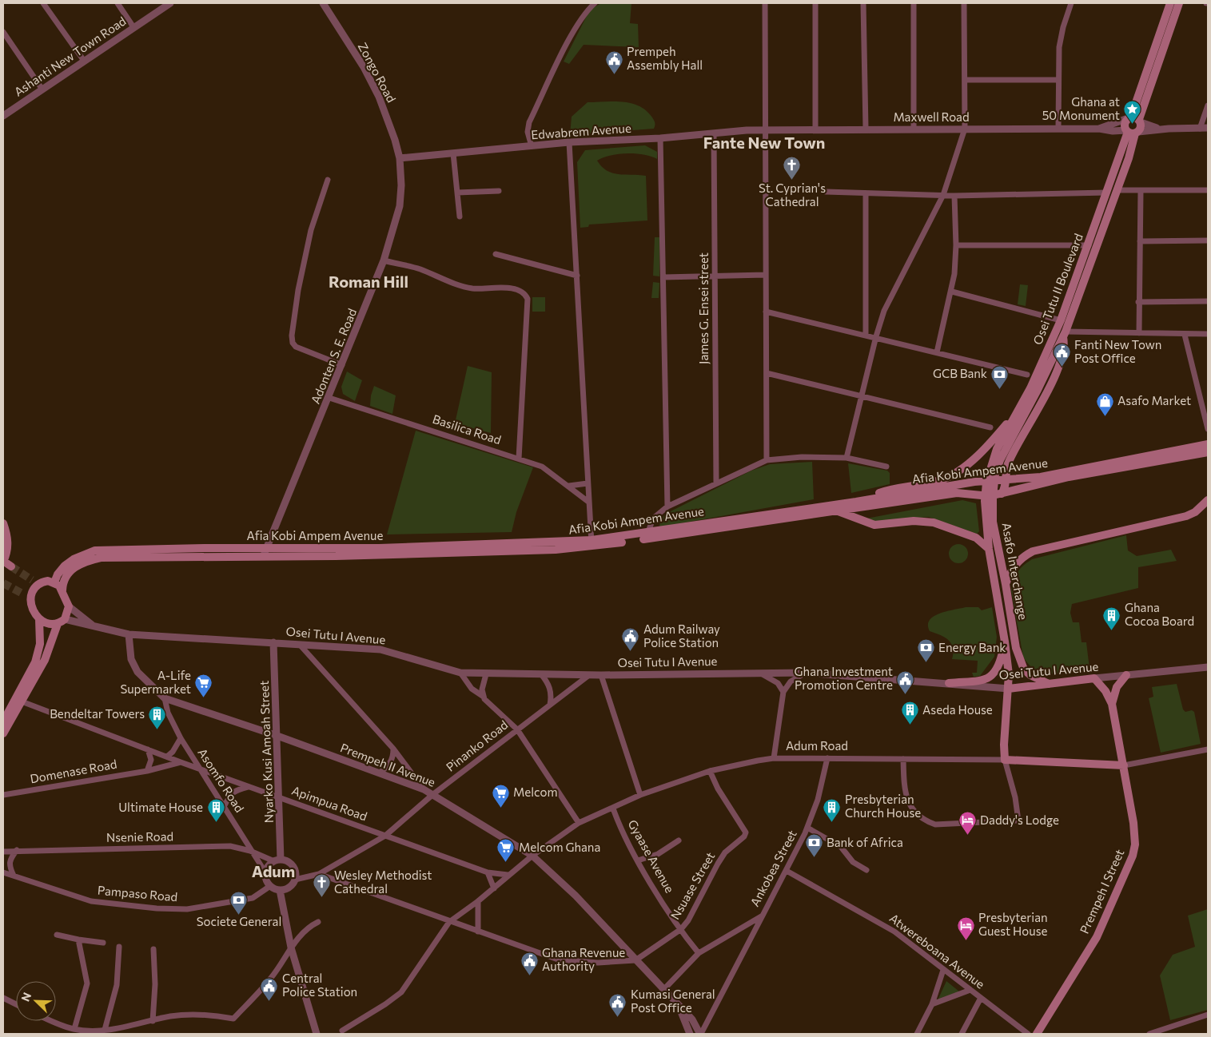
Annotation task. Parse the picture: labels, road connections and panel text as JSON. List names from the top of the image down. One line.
{"streets":{"main road":["Osei Tutu II Boulevard","Afia Kobi Ampem Avenue","Asafo Interchange","Osei Tutu I Avenue","Adum Road","Prempeh I Street"],"street":["Ashanti New Town Road","Zongo Road","Maxwell Road","Edwabrem Avenue","James G. Ensei street","Adonten S. E. Road","Basilica Road","Pinanko Road","Nyarko Kusi Amoah Street","Prempeh II Avenue","Domenase Road","Asomfo Road","Apimpua Road","Nsenie Road","Gyaase Avenue","Ankobea Street","Nsuase Street","Pampaso Road","Atwereboana Avenue"]},"crossings":[["Zongo Road","Edwabrem Avenue"],["Zongo Road","Adonten S. E. Road"],["Maxwell Road","Edwabrem Avenue"],["Maxwell Road","Osei Tutu II Boulevard"],["Edwabrem Avenue","James G. Ensei street"],["Edwabrem Avenue","Adonten S. E. Road"],["Osei Tutu II Boulevard","Asafo Interchange"],["Adonten S. E. Road","Basilica Road"],["Adonten S. E. Road","Afia Kobi Ampem Avenue"],["Asafo Interchange","Osei Tutu I Avenue"],["Asafo Interchange","Adum Road"],["Osei Tutu I Avenue","Pinanko Road"],["Osei Tutu I Avenue","Nyarko Kusi Amoah Street"],["Osei Tutu I Avenue","Prempeh II Avenue"],["Osei Tutu I Avenue","Prempeh I Street"],["Pinanko Road","Nyarko Kusi Amoah Street"],["Pinanko Road","Prempeh II Avenue"],["Pinanko Road","Apimpua Road"],["Pinanko Road","Pampaso Road"],["Adum Road","Prempeh II Avenue"],["Adum Road","Apimpua Road"],["Adum Road","Gyaase Avenue"],["Adum Road","Ankobea Street"],["Adum Road","Nsuase Street"],["Adum Road","Prempeh I Street"],["Nyarko Kusi Amoah Street","Prempeh II Avenue"],["Nyarko Kusi Amoah Street","Apimpua Road"],["Nyarko Kusi Amoah Street","Pampaso Road"],["Prempeh II Avenue","Asomfo Road"],["Prempeh II Avenue","Ankobea Street"],["Prempeh II Avenue","Nsuase Street"],["Domenase Road","Apimpua Road"],["Asomfo Road","Apimpua Road"],["Asomfo Road","Nsenie Road"],["Gyaase Avenue","Ankobea Street"],["Gyaase Avenue","Nsuase Street"],["Ankobea Street","Atwereboana Avenue"]],"districts":["Fante New Town","Roman Hill","Adum"],"places":{"public building":["Prempeh Assembly Hall","Fanti New Town Post Office","Adum Railway Police Station","Ghana Investment Promotion Centre","Ghana Revenue Authority","Central Police Station","Kumasi General Post Office"],"place":["Ghana at 50 Monument"],"church":["St. Cyprian's Cathedral","Wesley Methodist Cathedral"],"bank":["GCB Bank","Energy Bank","Bank of Africa","Societe General"],"shop":["Asafo Market"],"building":["Ghana Cocoa Board","Aseda House","Bendeltar Towers","Presbyterian Church House","Ultimate House"],"supermarket":["A-Life Supermarket","Melcom","Melcom Ghana"],"hotel":["Daddy's Lodge","Presbyterian Guest House"]},"north":"top left"}
